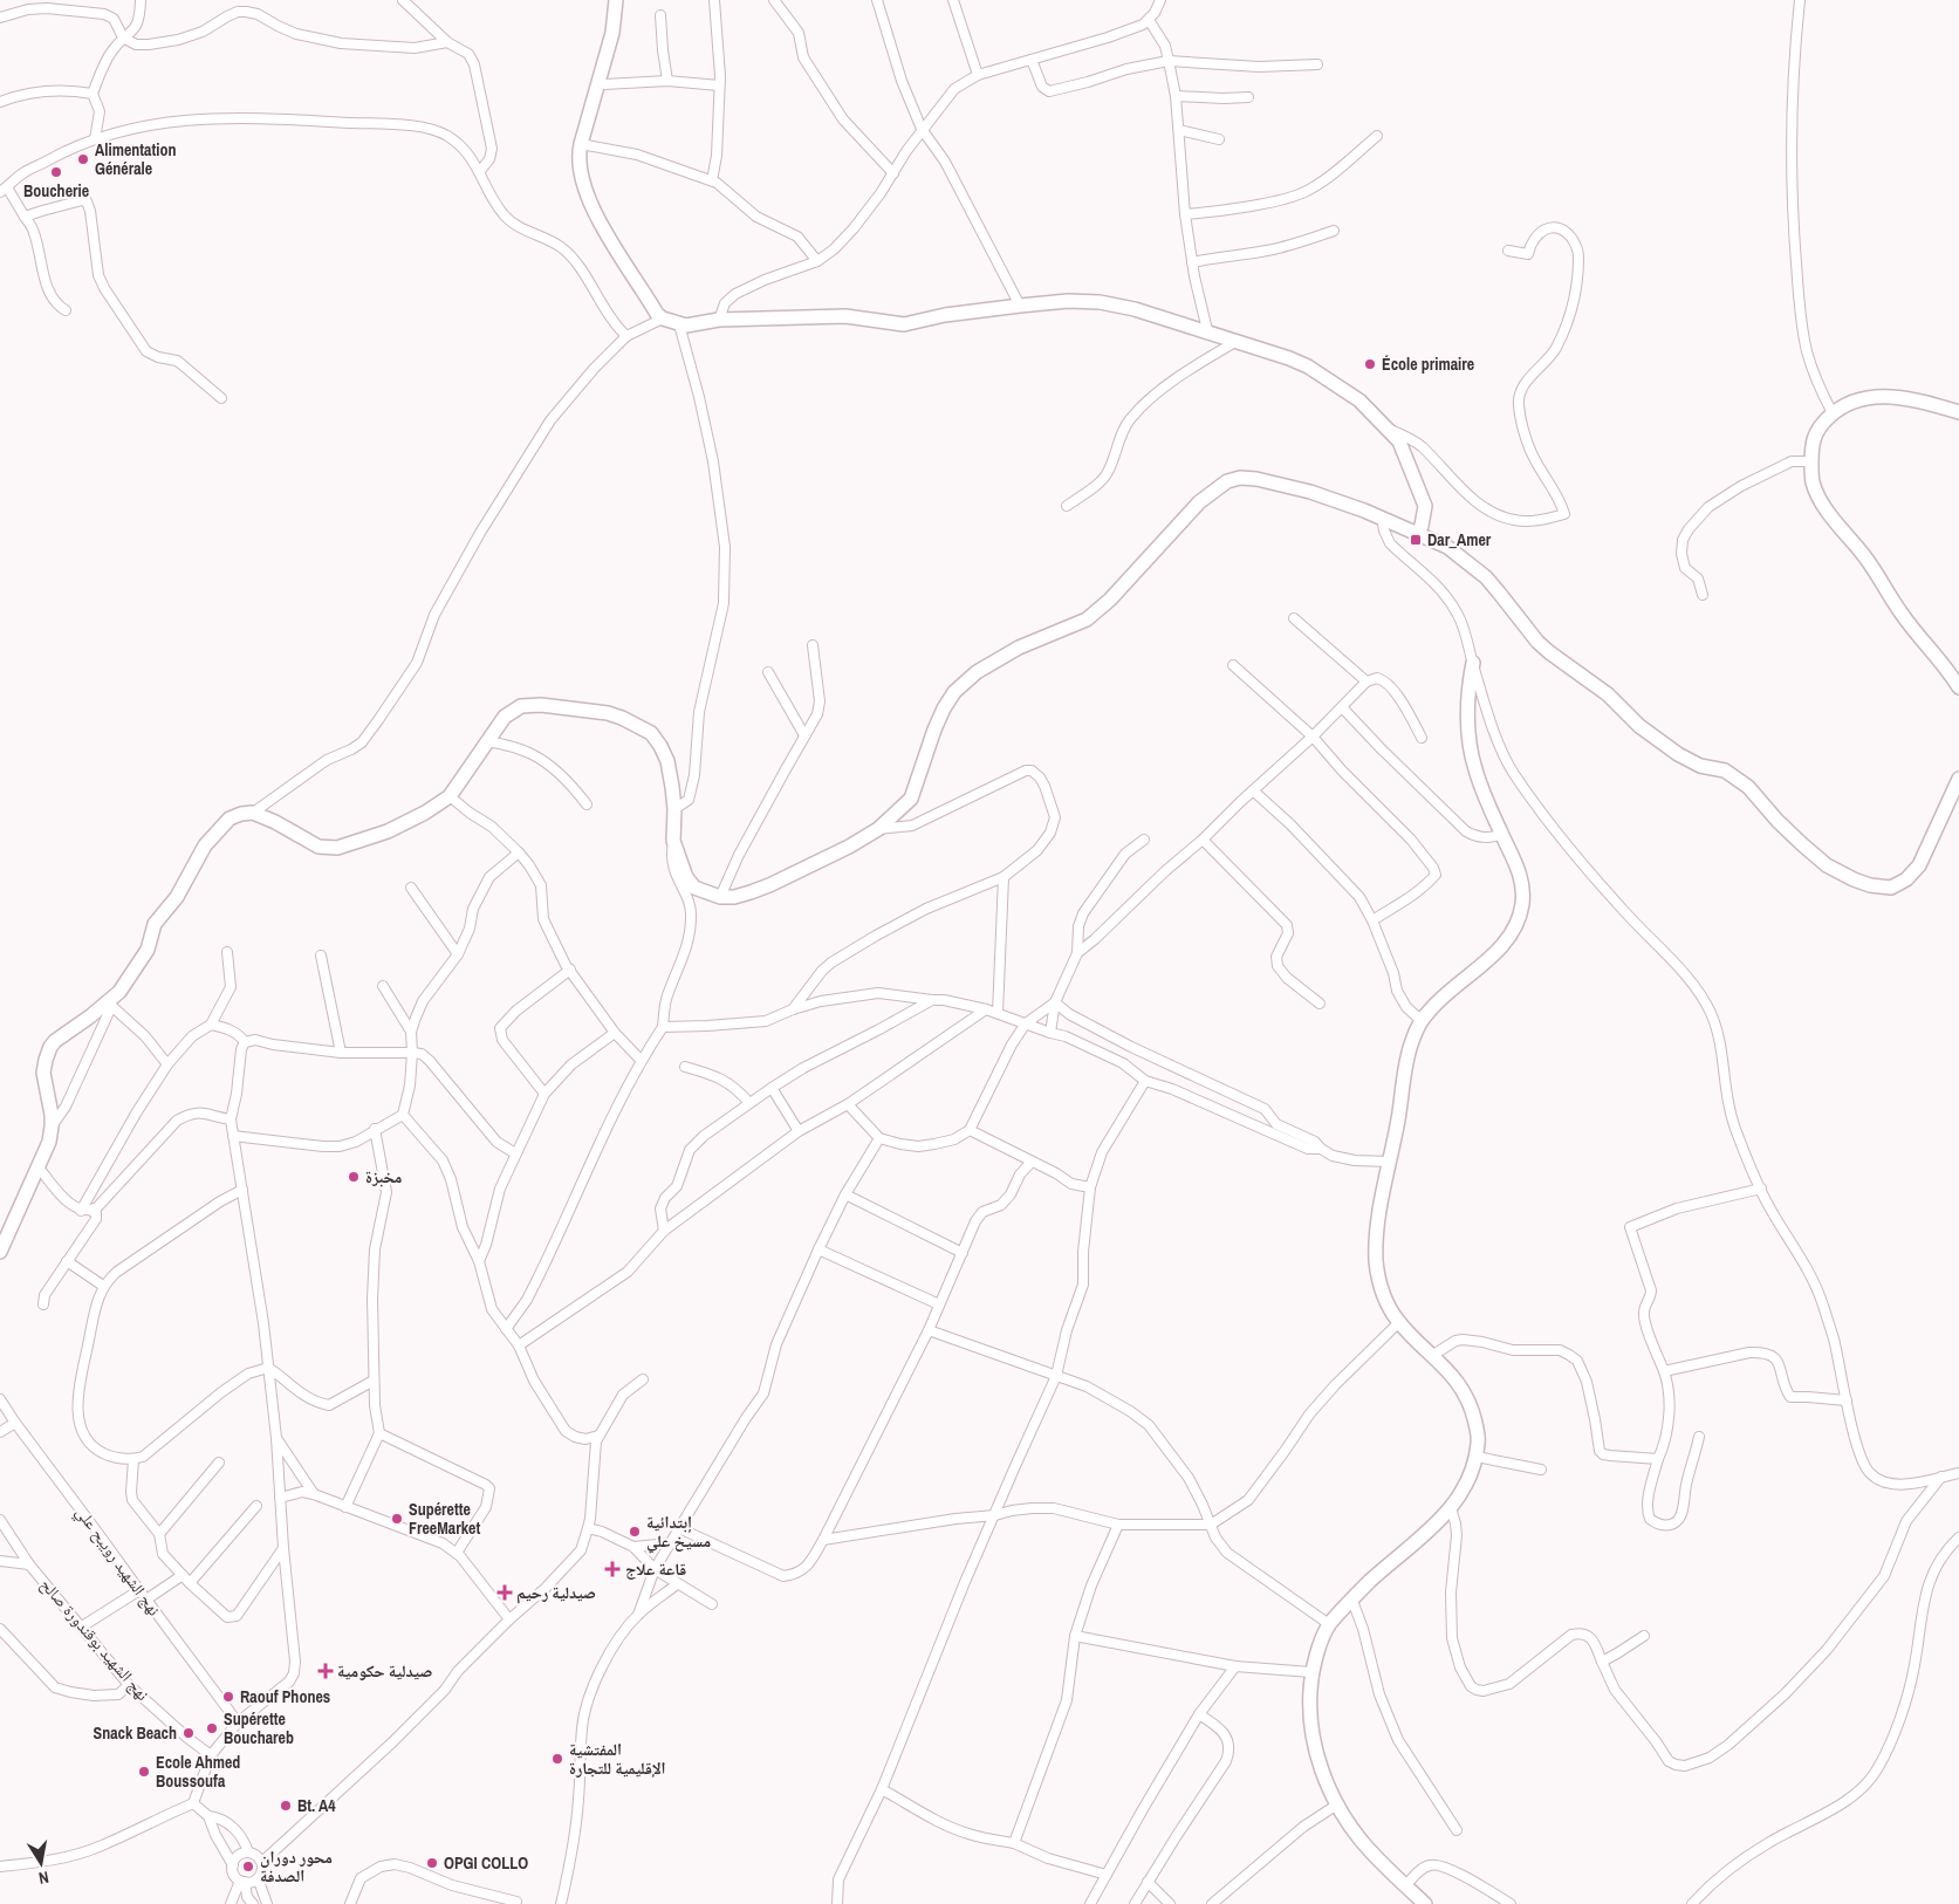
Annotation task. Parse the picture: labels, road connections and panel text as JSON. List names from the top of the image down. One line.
{"streets":{"street":["نهج الشهيد رويبح علي","نهج الشهيد بوقندورة صالح"]},"places":{"other":["Alimentation Générale","Boucherie","École primaire","مخبزة","Supérette FreeMarket","إبتدائية مسيخ علي","Raouf Phones","Supérette Bouchareb","Snack Beach","المفتشية الإقليمية للتجارة","Ecole Ahmed Boussoufa","Bt. A4","OPGI COLLO","محور دوران الصدفة"],"transit":["Dar_Amer"],"health":["قاعة علاج","صيدلية رحيم","صيدلية حكومية"]},"north":"bottom"}
